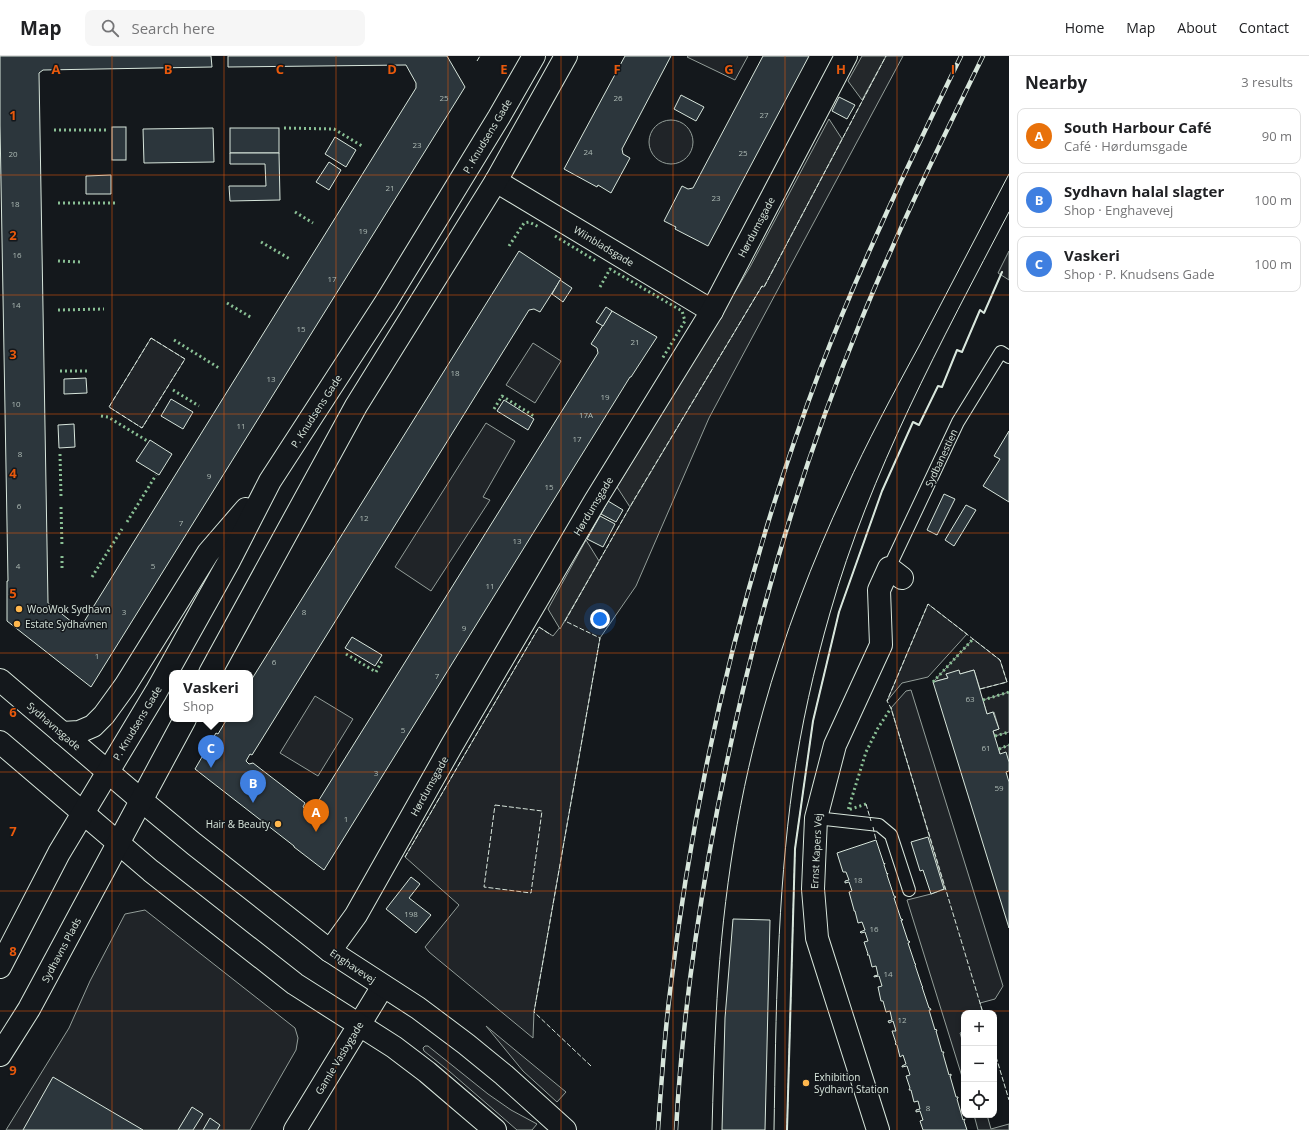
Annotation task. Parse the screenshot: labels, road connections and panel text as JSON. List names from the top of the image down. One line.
{"streets":{"street":["P. Knudsens Gade","Hørdumsgade","Wiinbladsgade","Sydhavnsgade","Ernst Kapers Vej","Sydhavns Plads","Enghavevej","Gamle Vasbygade"],"lane":["Sydbanestien"]},"crossings":[["P. Knudsens Gade","Sydhavnsgade"],["Hørdumsgade","Wiinbladsgade"],["Hørdumsgade","Enghavevej"],["Sydbanestien","Ernst Kapers Vej"],["Sydhavnsgade","Sydhavns Plads"],["Sydhavnsgade","Enghavevej"],["Sydhavns Plads","Enghavevej"],["Enghavevej","Gamle Vasbygade"]],"places":["WooWok Sydhavn","Estate Sydhavnen","Hair & Beauty","Exhibition Sydhavn Station"],"house_numbers":["25","26","27","23","24","25","20","21","23","18","19","16","17","14","15","21","18","13","19","10","17A","11","17","8","9","15","6","12","7","13","4","5","11","3","8","9","1","6","7","63","5","61","3","59","1","18","198","16","14","12","8"],"page":{"header":"Map","search":"Search here","nav":["Home","Map","About","Contact"],"heading":["Nearby","3 results"],"list":[{"mark":"A","name":"South Harbour Café","note":"Café · Hørdumsgade","value":"90 m"},{"mark":"B","name":"Sydhavn halal slagter","note":"Shop · Enghavevej","value":"100 m"},{"mark":"C","name":"Vaskeri","note":"Shop · P. Knudsens Gade","value":"100 m"}],"popup":["Vaskeri","Shop"],"pins":["C","B","A"],"map_buttons":["+","−"]},"grid":{"columns":["A","B","C","D","E","F","G","H","I"],"rows":["1","2","3","4","5","6","7","8","9"]}}
